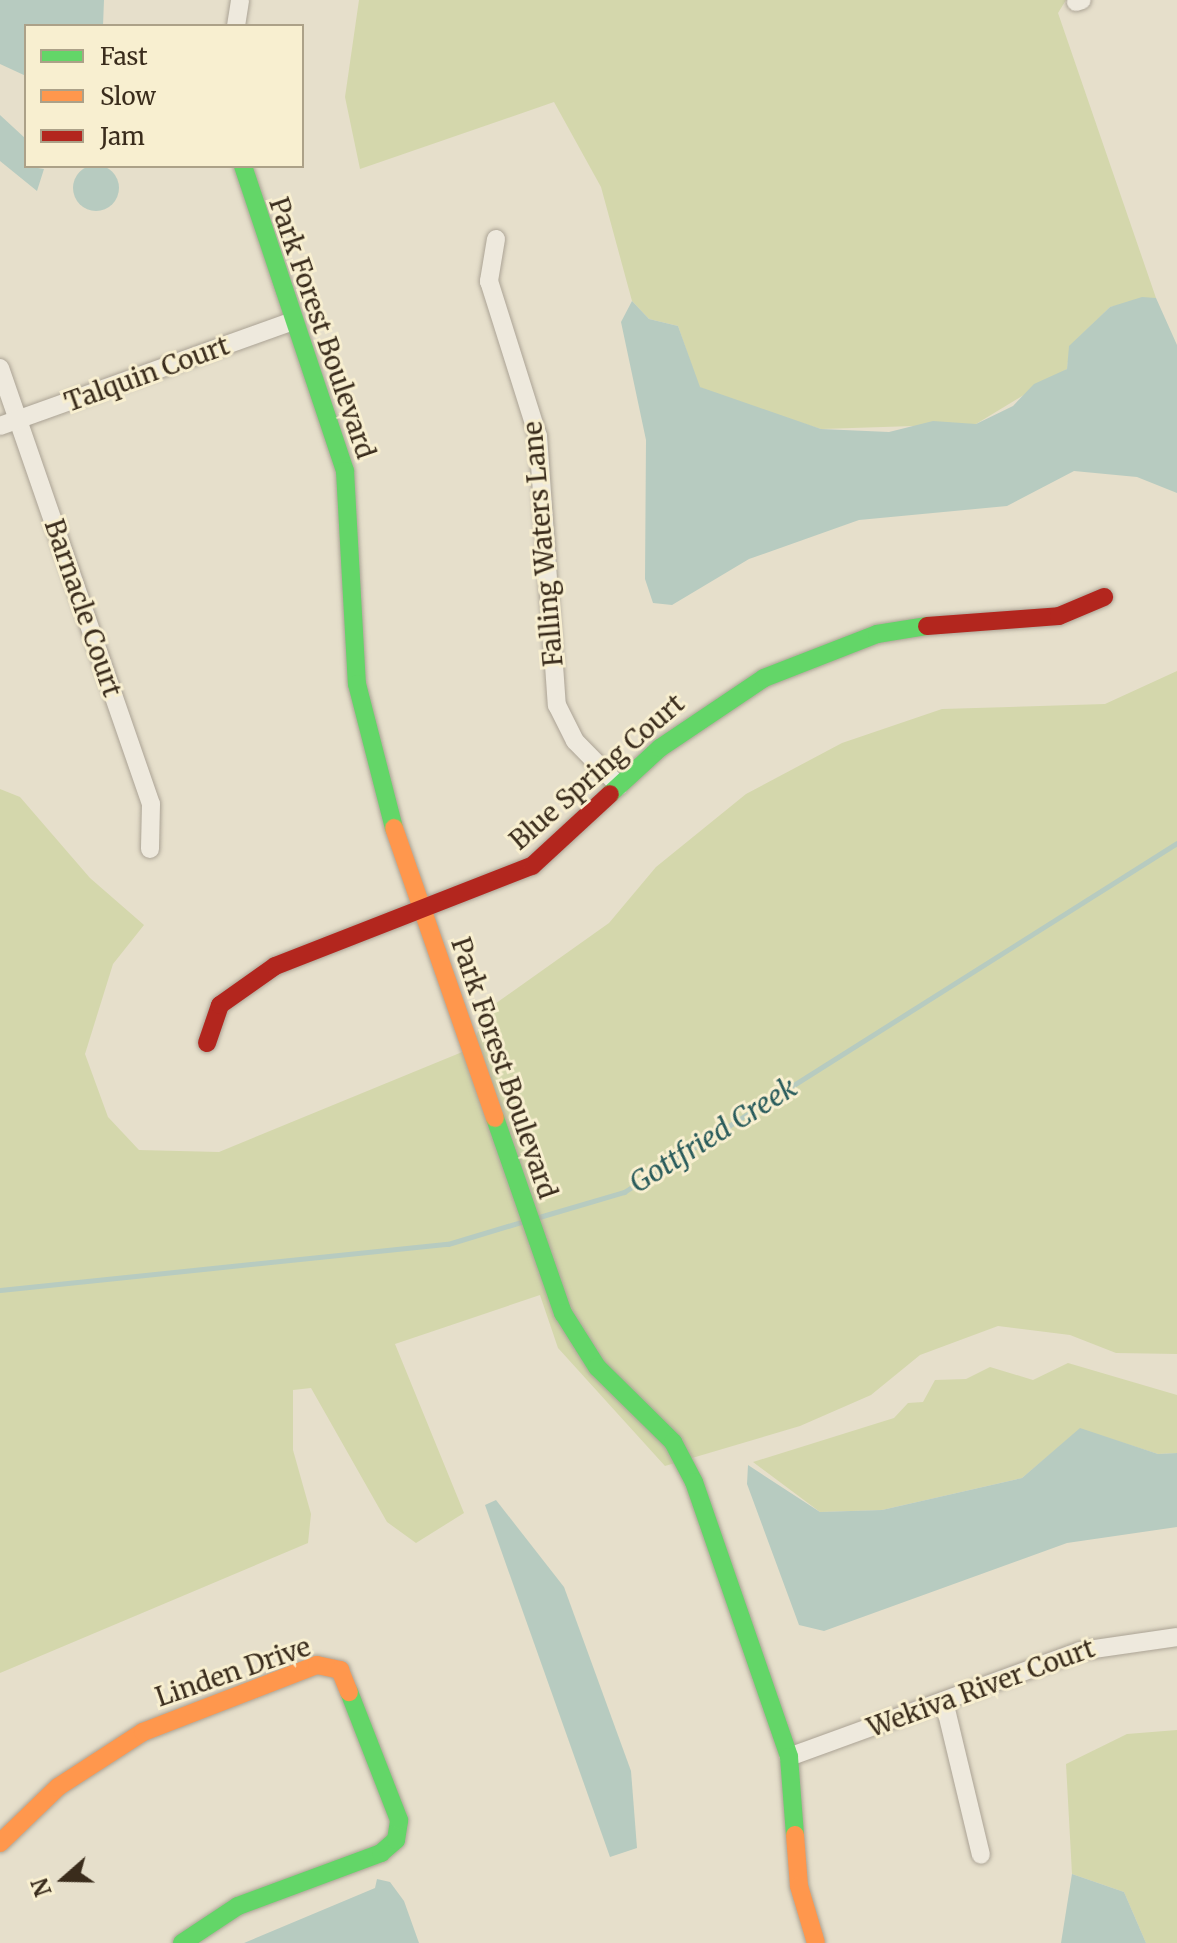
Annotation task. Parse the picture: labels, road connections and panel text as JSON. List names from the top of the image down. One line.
{"streets":{"street":["Park Forest Boulevard","Talquin Court","Falling Waters Lane","Barnacle Court","Blue Spring Court","Linden Drive","Wekiva River Court"]},"crossings":[["Park Forest Boulevard","Talquin Court"],["Park Forest Boulevard","Blue Spring Court"],["Park Forest Boulevard","Wekiva River Court"],["Talquin Court","Barnacle Court"],["Falling Waters Lane","Blue Spring Court"]],"water":["Gottfried Creek"],"legend":["Fast","Slow","Jam"],"north":"left"}
